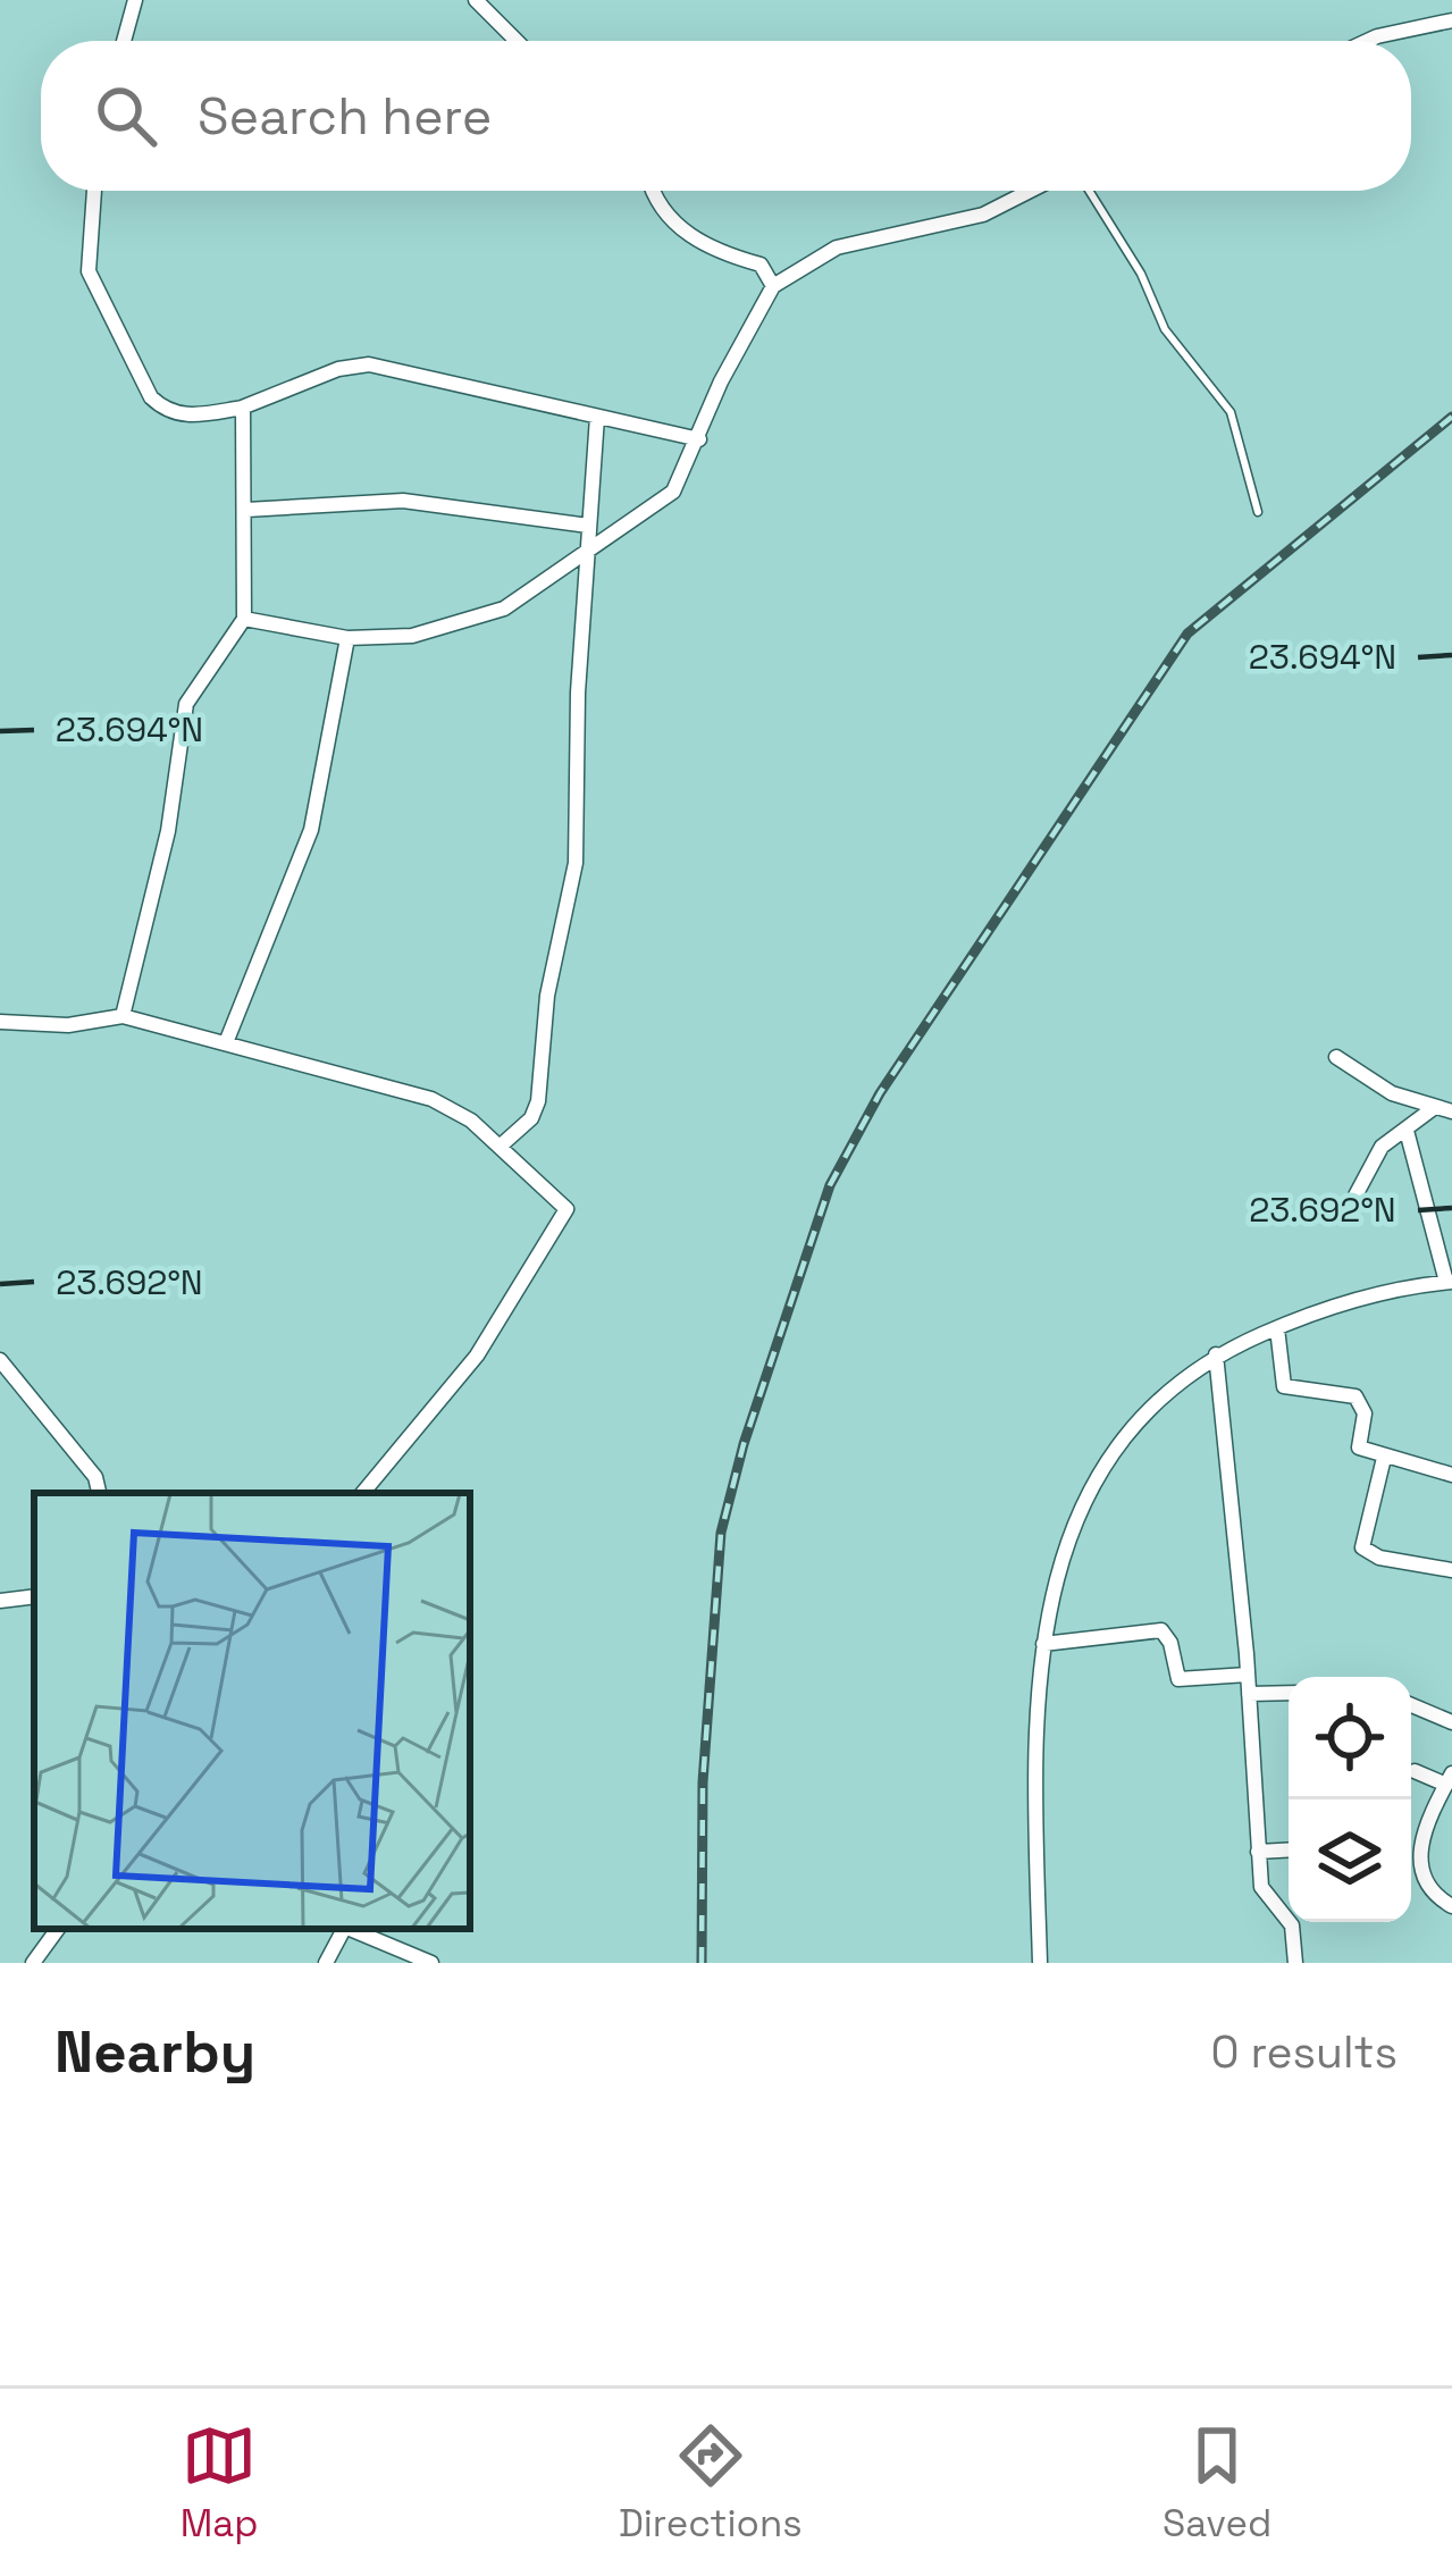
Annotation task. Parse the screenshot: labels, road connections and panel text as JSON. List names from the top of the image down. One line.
{"page":{"search":"Search here","heading":["Nearby","0 results"],"nav":["Map","Directions","Saved"]},"coordinates":["23.694°N","23.692°N"]}
